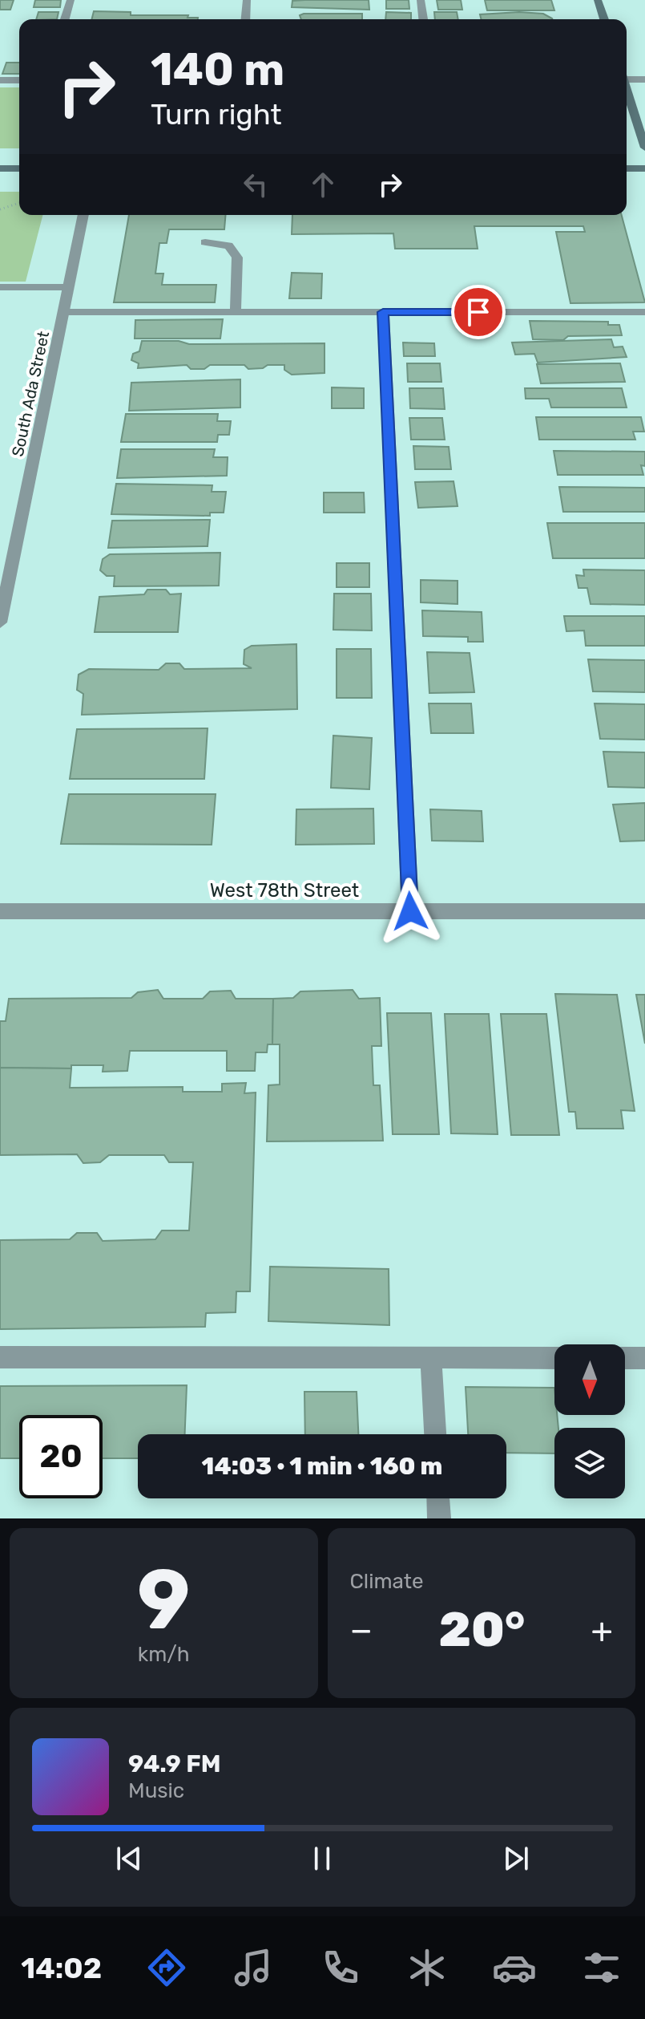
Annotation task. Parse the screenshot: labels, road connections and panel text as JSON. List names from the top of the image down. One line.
{"streets":{"street":["South Ada Street","West 78th Street"]},"north":"bottom","page":{"turn":["140 m","Turn right"],"limit":"20","trip":"14:03 · 1 min · 160 m","tile":[["9","km/h"],"Climate"],"heat":["−","20°","+"],"song":["94.9 FM","Music"],"tabs":"14:02"}}
